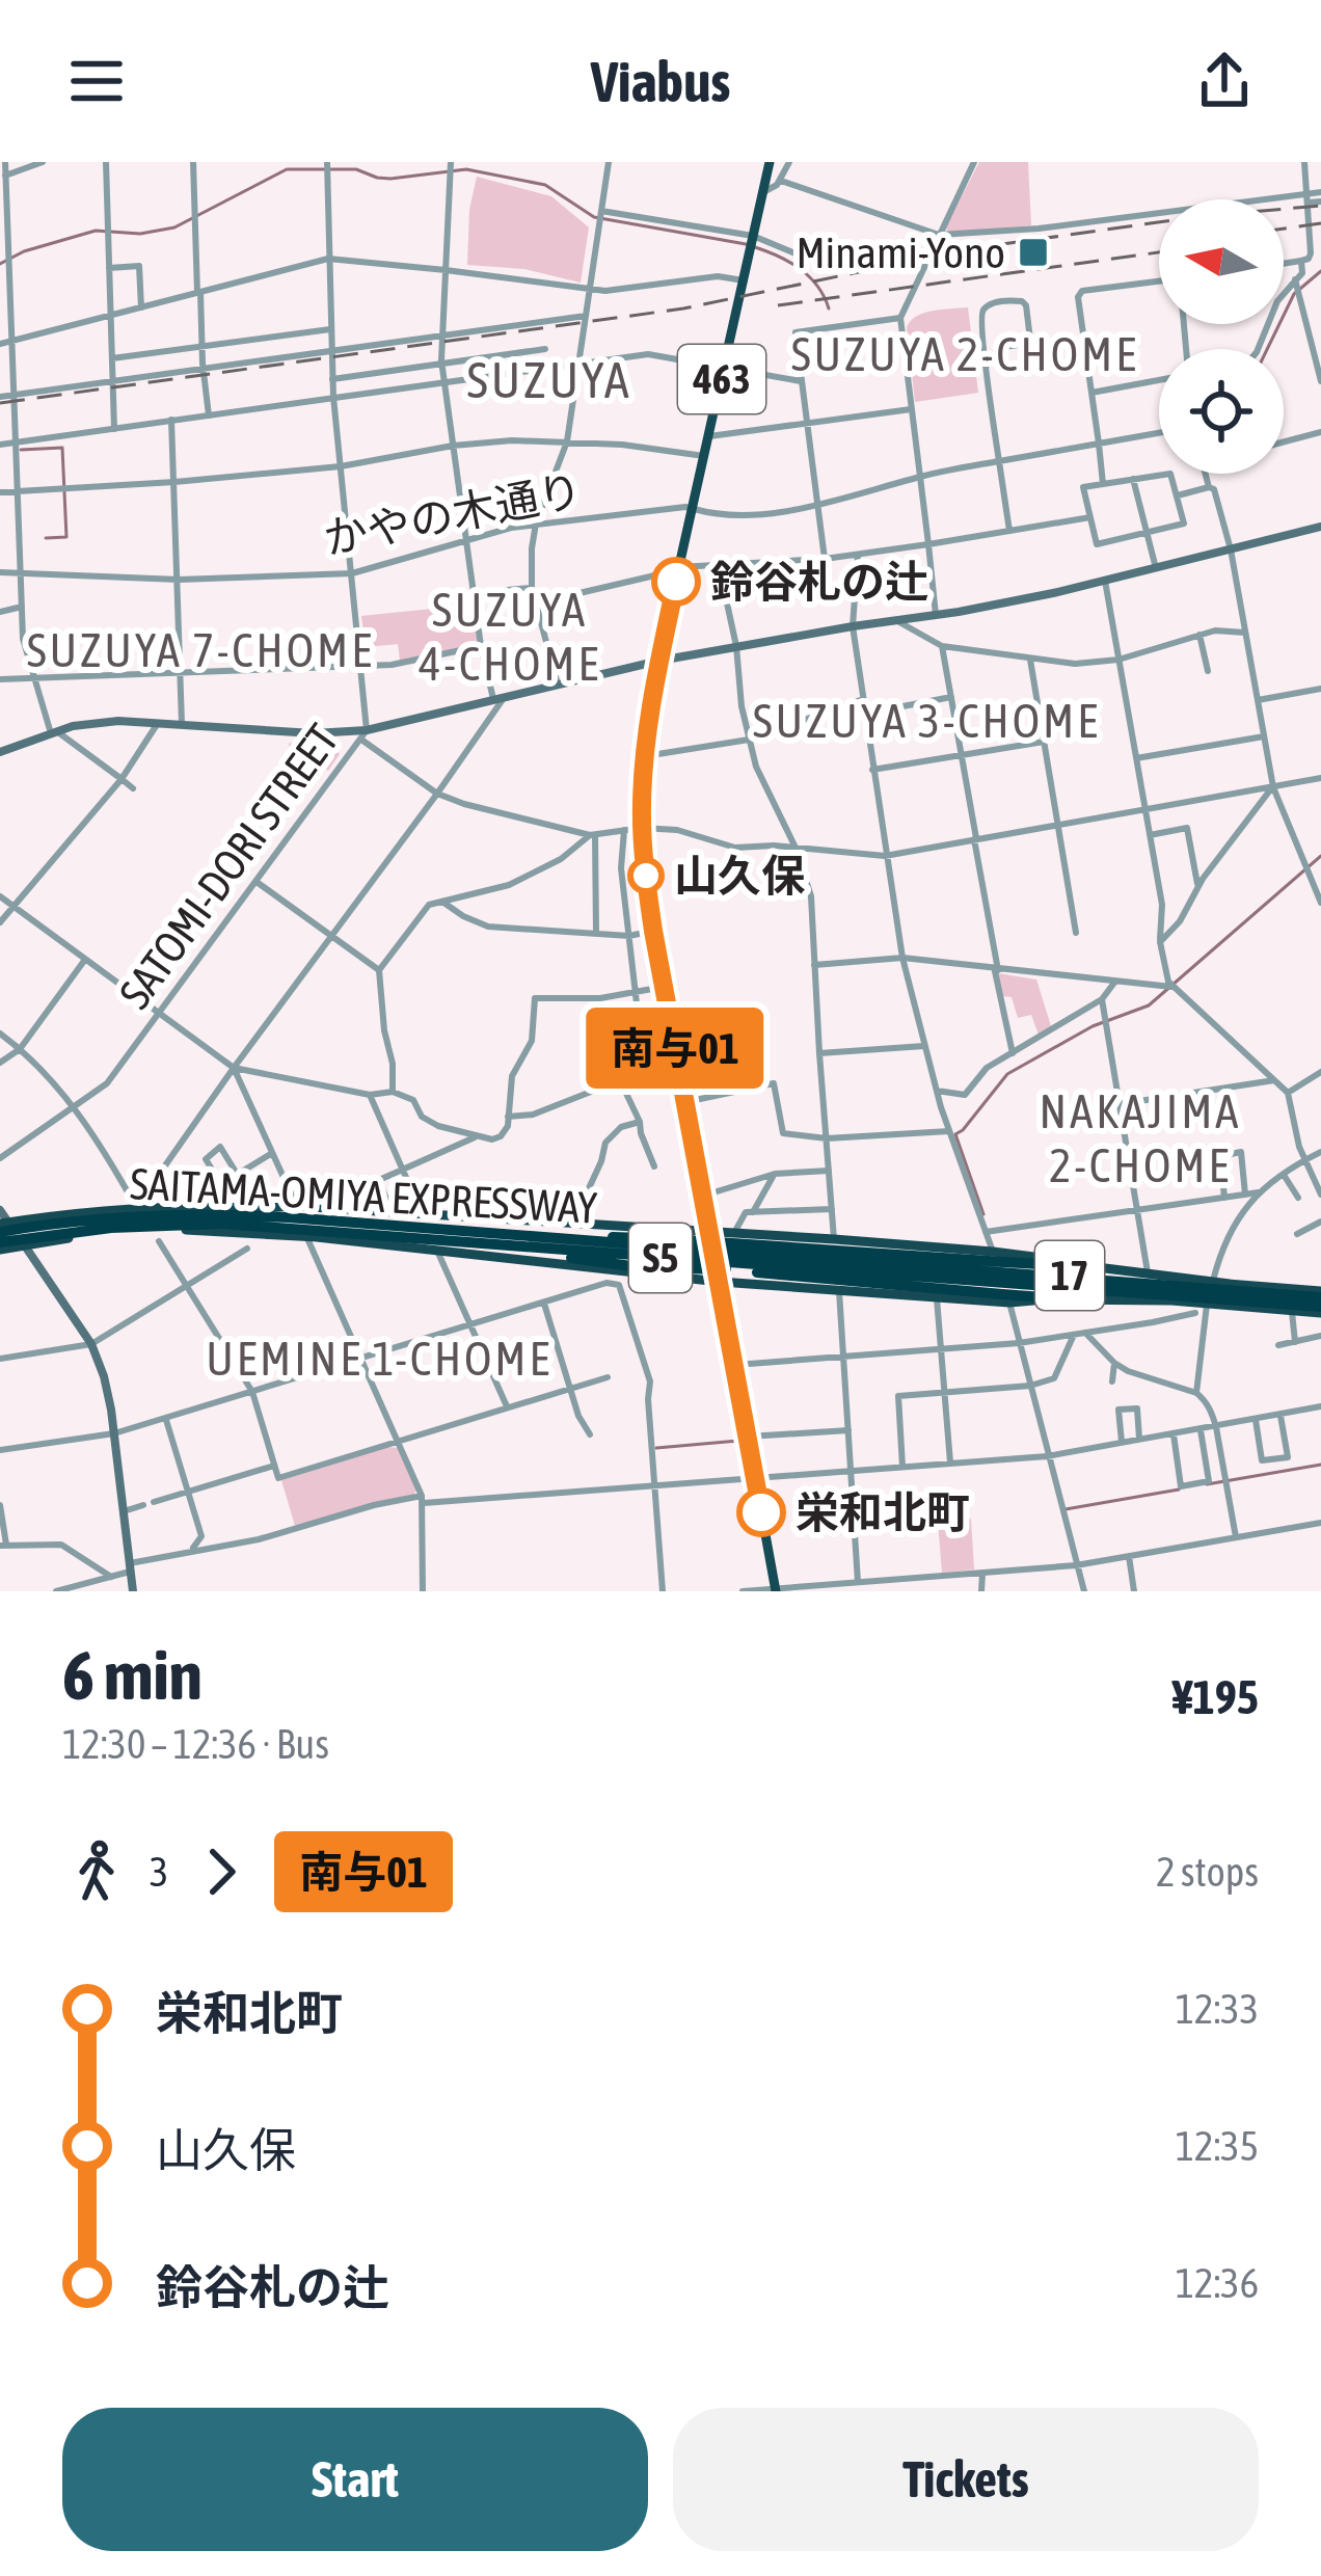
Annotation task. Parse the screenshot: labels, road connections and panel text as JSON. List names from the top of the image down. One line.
{"streets":{"highway":["463","SAITAMA-OMIYA EXPRESSWAY","S5","17"],"street":["かやの木通り","SATOMI-DORI STREET"]},"crossings":[["463","かやの木通り"],["463","17"],["かやの木通り","SATOMI-DORI STREET"],["SAITAMA-OMIYA EXPRESSWAY","17"]],"districts":["SUZUYA 2-CHOME","SUZUYA","SUZUYA 4-CHOME","SUZUYA 7-CHOME","SUZUYA 3-CHOME","NAKAJIMA 2-CHOME","UEMINE 1-CHOME"],"places":{"transit":["Minami-Yono"],"other":["鈴谷札の辻","山久保","栄和北町"]},"lines":["bus line 南与01"],"north":"left","page":{"header":"Viabus","on_map":"南与01","heading":["6 min","12:30 – 12:36 · Bus","¥195"],"legs":["3","南与01","2 stops"],"list":[{"name":"栄和北町","value":"12:33"},{"name":"山久保","value":"12:35"},{"name":"鈴谷札の辻","value":"12:36"}],"buttons":["Start","Tickets"]}}
